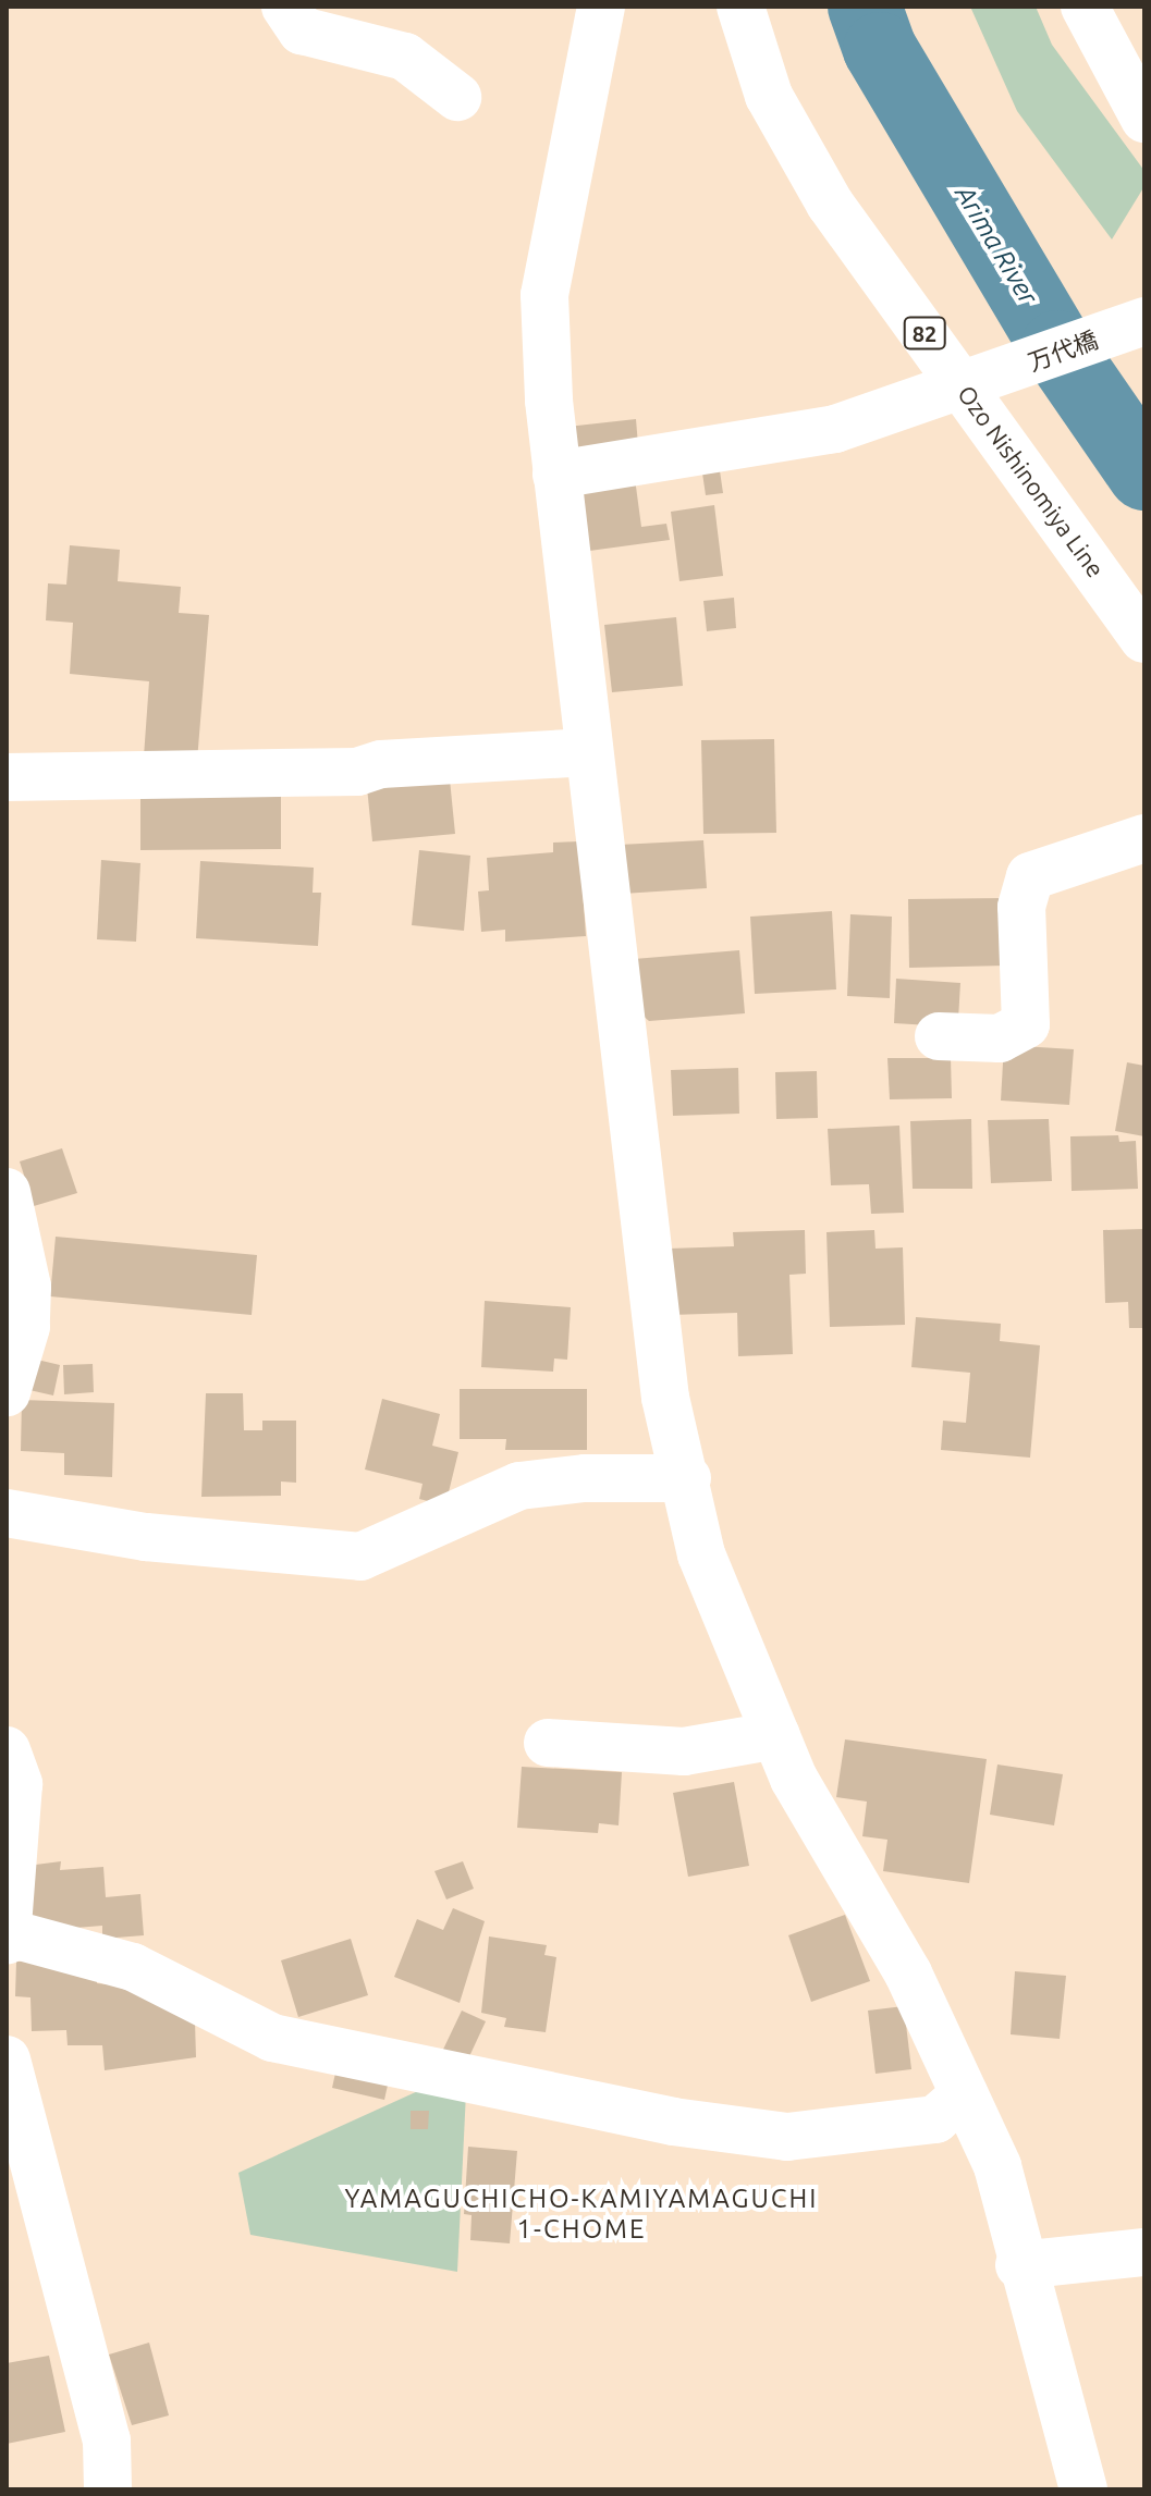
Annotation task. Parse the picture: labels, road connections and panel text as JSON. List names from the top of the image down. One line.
{"streets":{"street":["82","万代橋","Ozo Nishinomiya Line"]},"crossings":[["万代橋","Ozo Nishinomiya Line"]],"districts":["YAMAGUCHICHO-KAMIYAMAGUCHI 1-CHOME"],"water":["Arima River"]}
